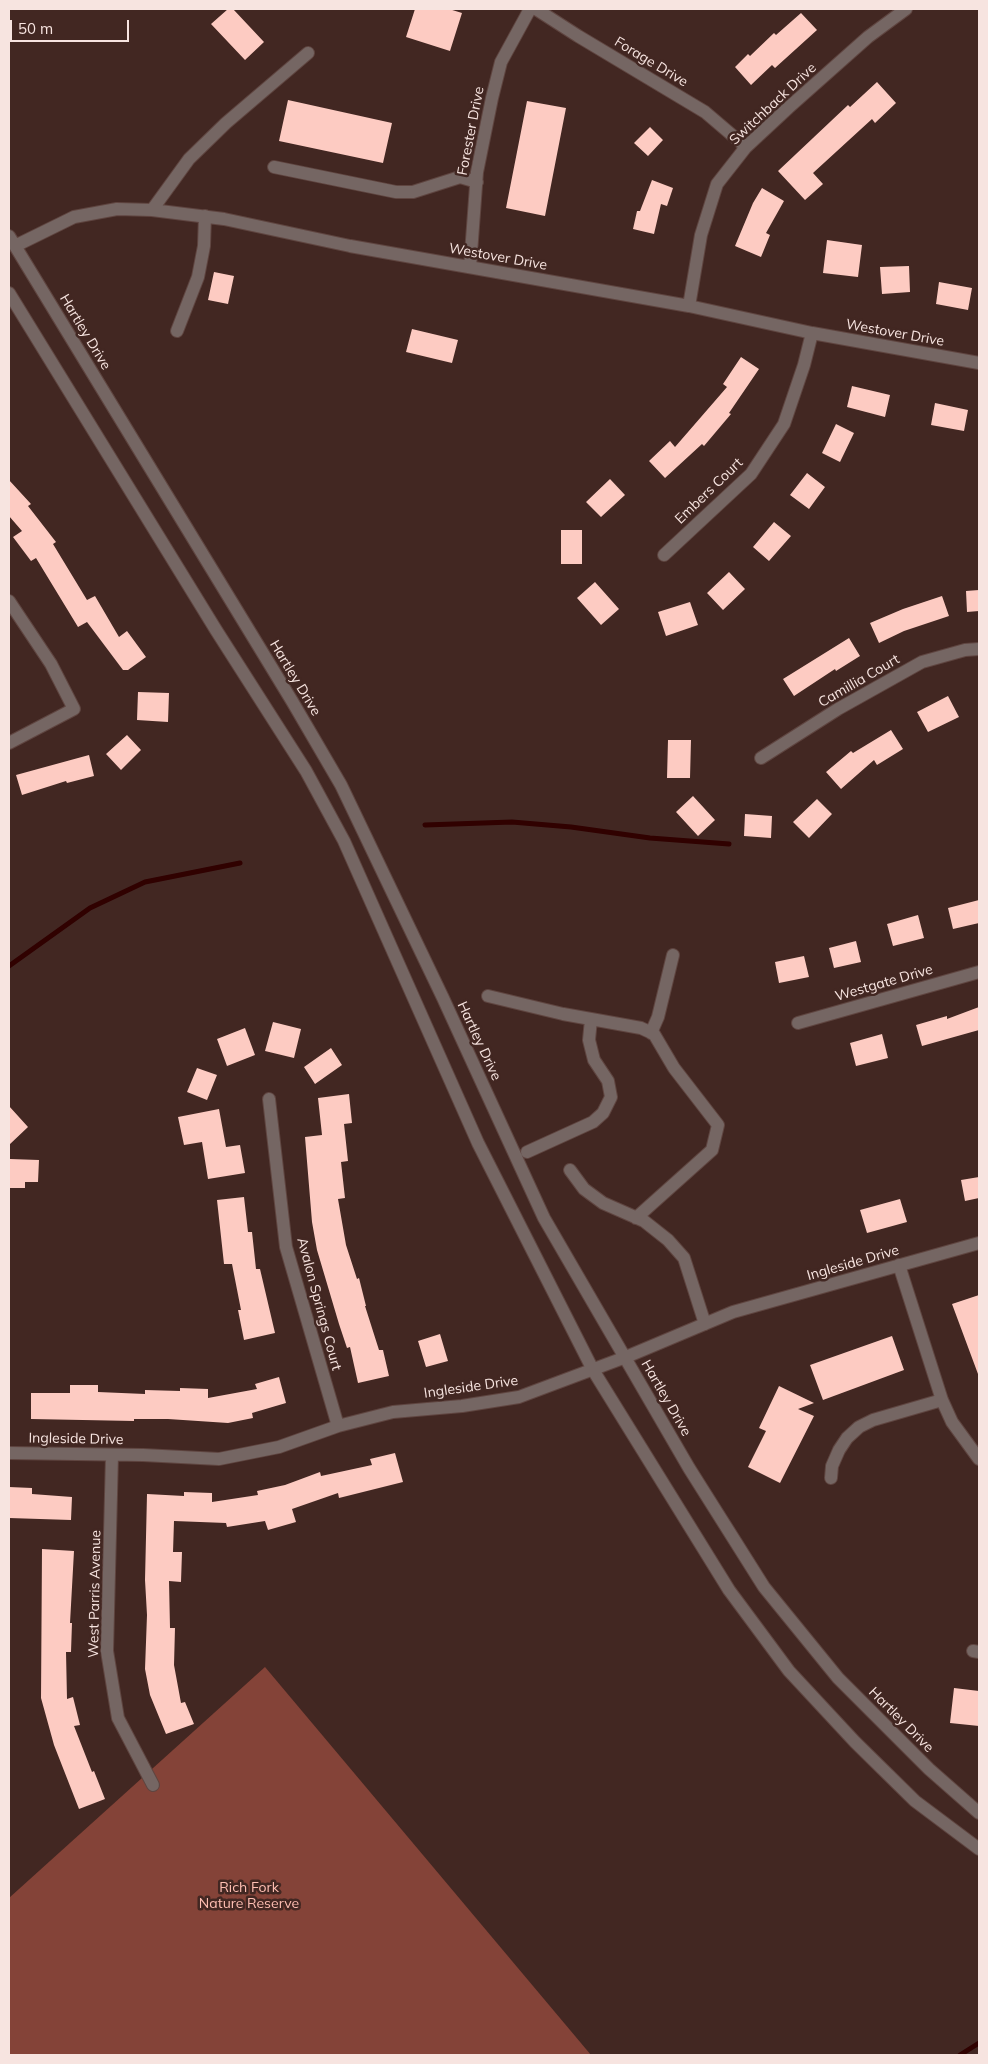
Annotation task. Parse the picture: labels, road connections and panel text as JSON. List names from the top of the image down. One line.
{"streets":{"street":["Forage Drive","Switchback Drive","Forester Drive","Westover Drive","Hartley Drive","Embers Court","Camillia Court","Westgate Drive","Ingleside Drive","Avalon Springs Court","West Parris Avenue"]},"crossings":[["Forage Drive","Switchback Drive"],["Switchback Drive","Westover Drive"],["Forester Drive","Westover Drive"],["Westover Drive","Hartley Drive"],["Westover Drive","Embers Court"],["Hartley Drive","Ingleside Drive"],["Ingleside Drive","Avalon Springs Court"],["Ingleside Drive","West Parris Avenue"]],"parks":["Rich Fork Nature Reserve"],"scale_bar":"50 m"}
